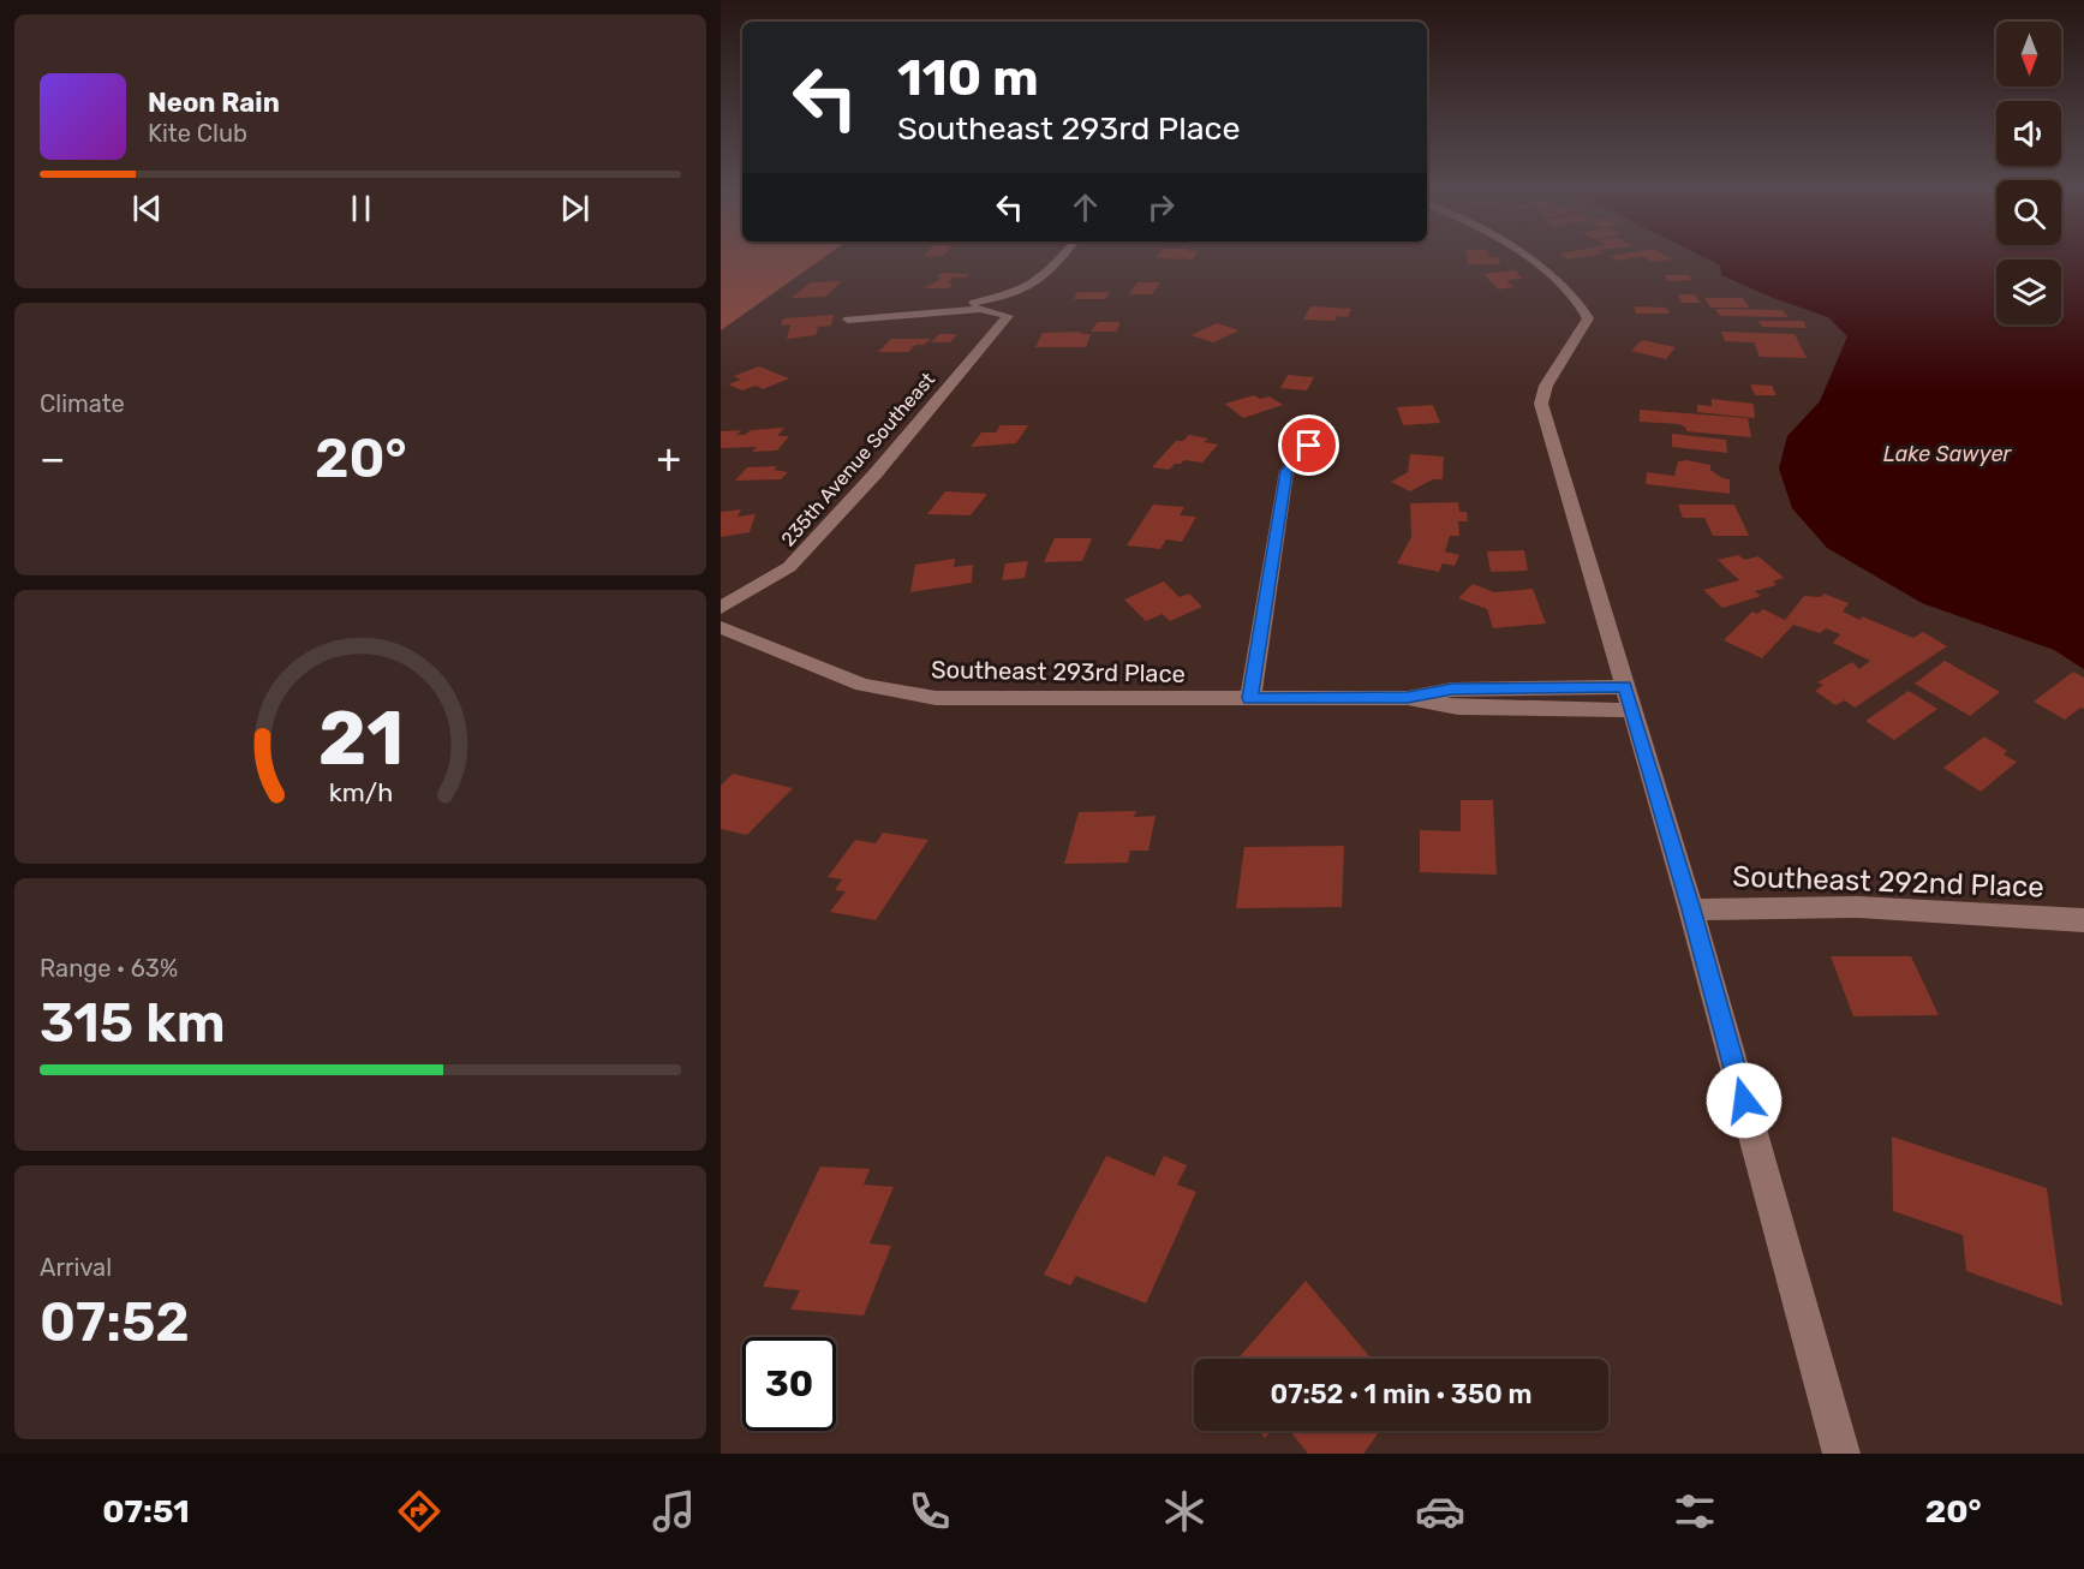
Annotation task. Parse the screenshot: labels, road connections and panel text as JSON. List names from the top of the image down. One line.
{"streets":{"street":["235th Avenue Southeast","Southeast 293rd Place","Southeast 292nd Place"]},"water":["Lake Sawyer"],"north":"bottom","page":{"turn":["110 m","Southeast 293rd Place"],"song":["Neon Rain","Kite Club"],"tile":["Climate",["Range · 63%","315 km"],["Arrival","07:52"]],"heat":["−","20°","+"],"limit":"30","trip":"07:52 · 1 min · 350 m","tabs":["07:51","20°"],"gauge":["21","km/h"]}}
